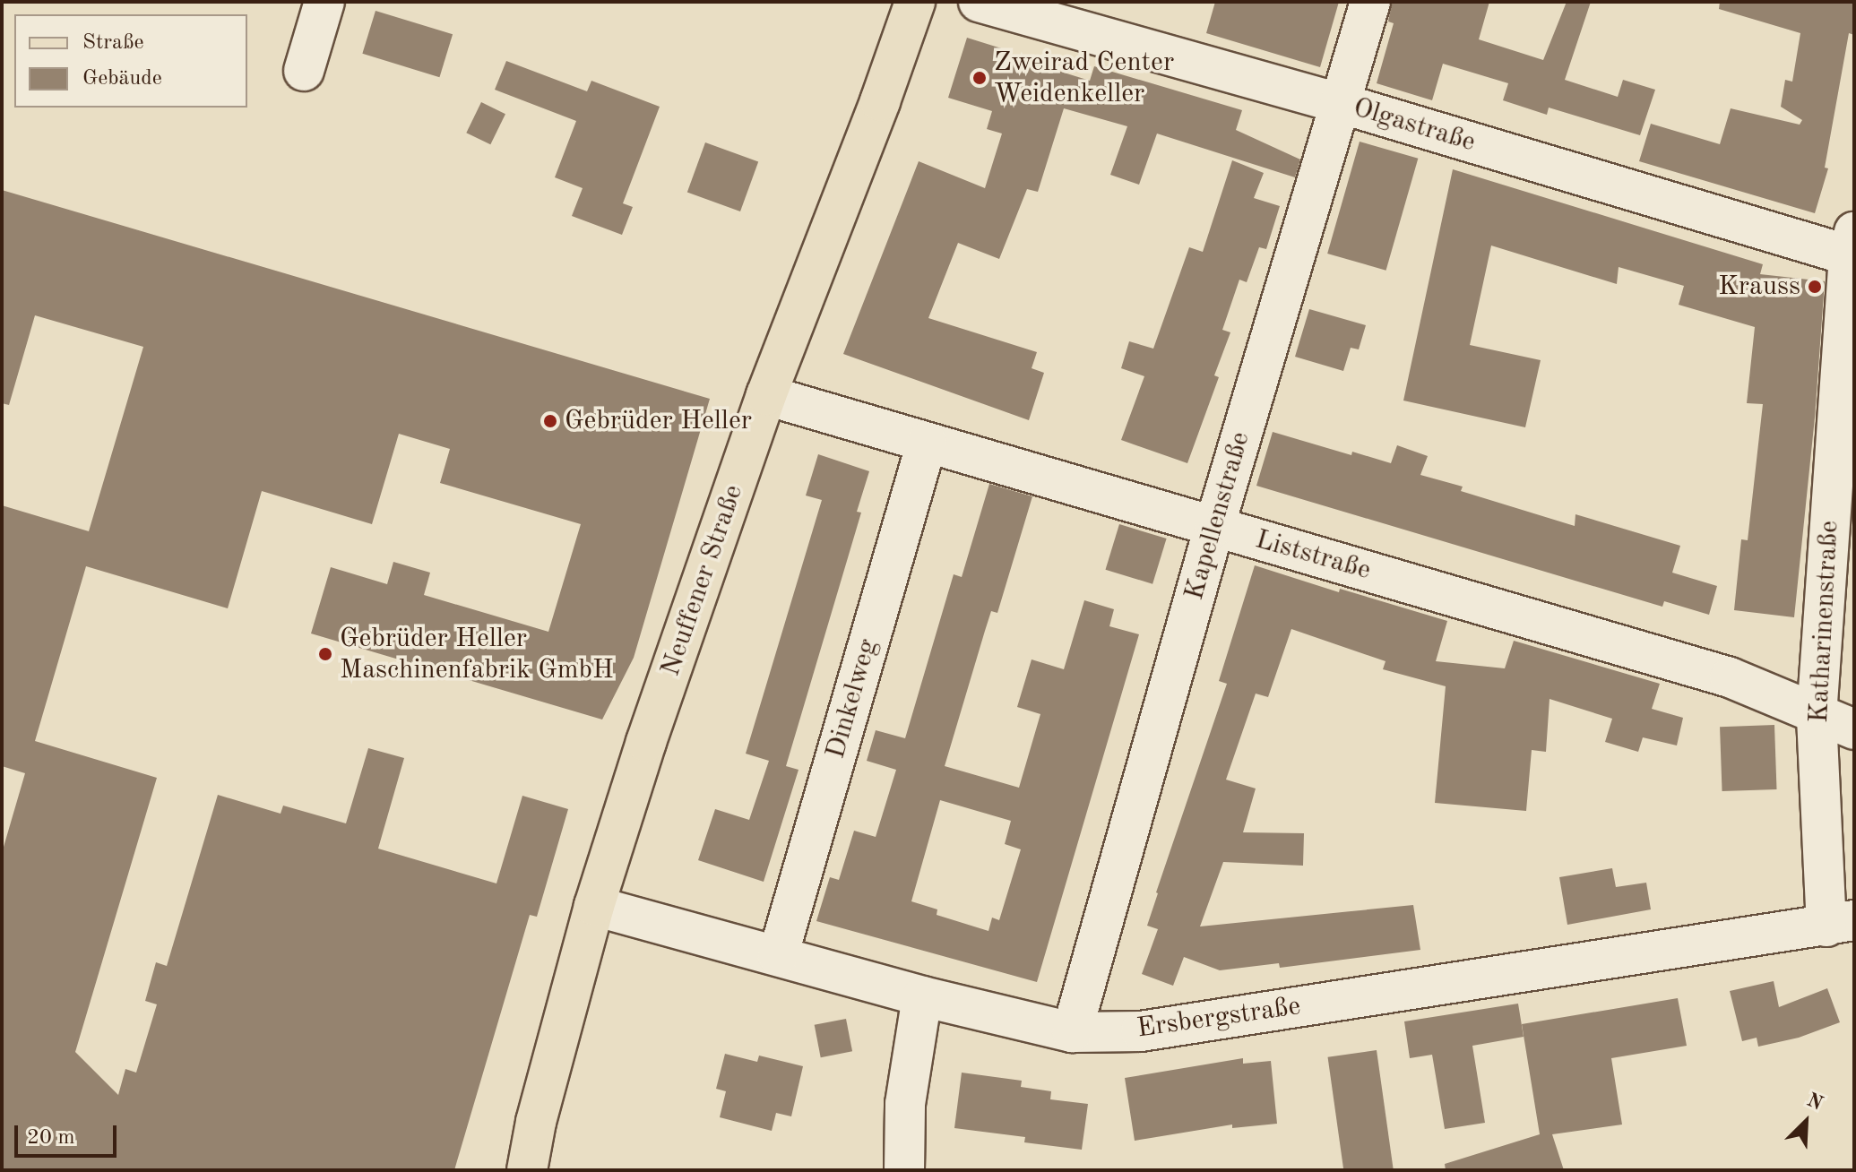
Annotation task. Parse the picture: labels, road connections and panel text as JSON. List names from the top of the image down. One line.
{"streets":{"main road":["Neuffener Straße"],"street":["Olgastraße","Kapellenstraße","Liststraße","Katharinenstraße","Dinkelweg","Ersbergstraße"]},"crossings":[["Olgastraße","Kapellenstraße"],["Olgastraße","Katharinenstraße"],["Kapellenstraße","Liststraße"],["Kapellenstraße","Ersbergstraße"],["Liststraße","Neuffener Straße"],["Liststraße","Katharinenstraße"],["Liststraße","Dinkelweg"],["Neuffener Straße","Ersbergstraße"],["Katharinenstraße","Ersbergstraße"],["Dinkelweg","Ersbergstraße"]],"places":["Zweirad Center Weidenkeller","Krauss","Gebrüder Heller","Gebrüder Heller Maschinenfabrik GmbH"],"legend":["Straße","Gebäude"],"scale_bar":"20 m","north":"top right"}
